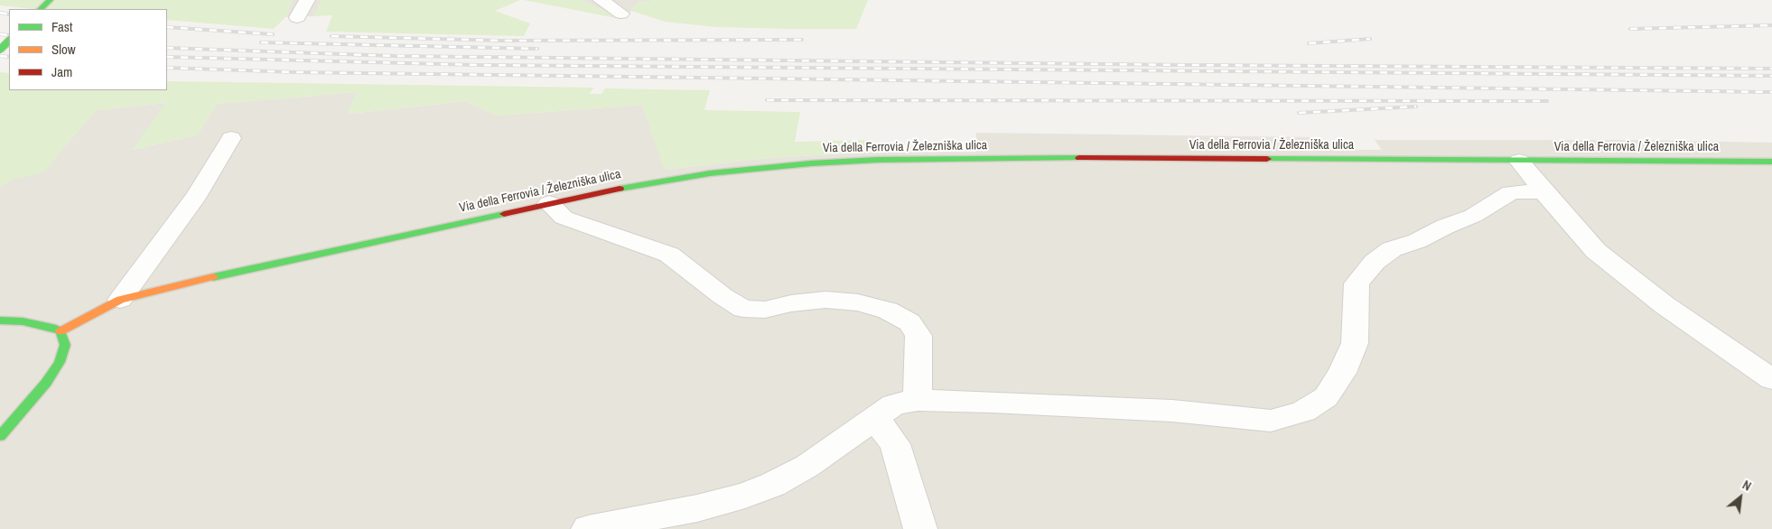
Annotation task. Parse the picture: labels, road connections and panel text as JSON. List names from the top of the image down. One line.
{"streets":{"street":["Via della Ferrovia / Železniška ulica"]},"legend":["Fast","Slow","Jam"],"north":"top right"}
